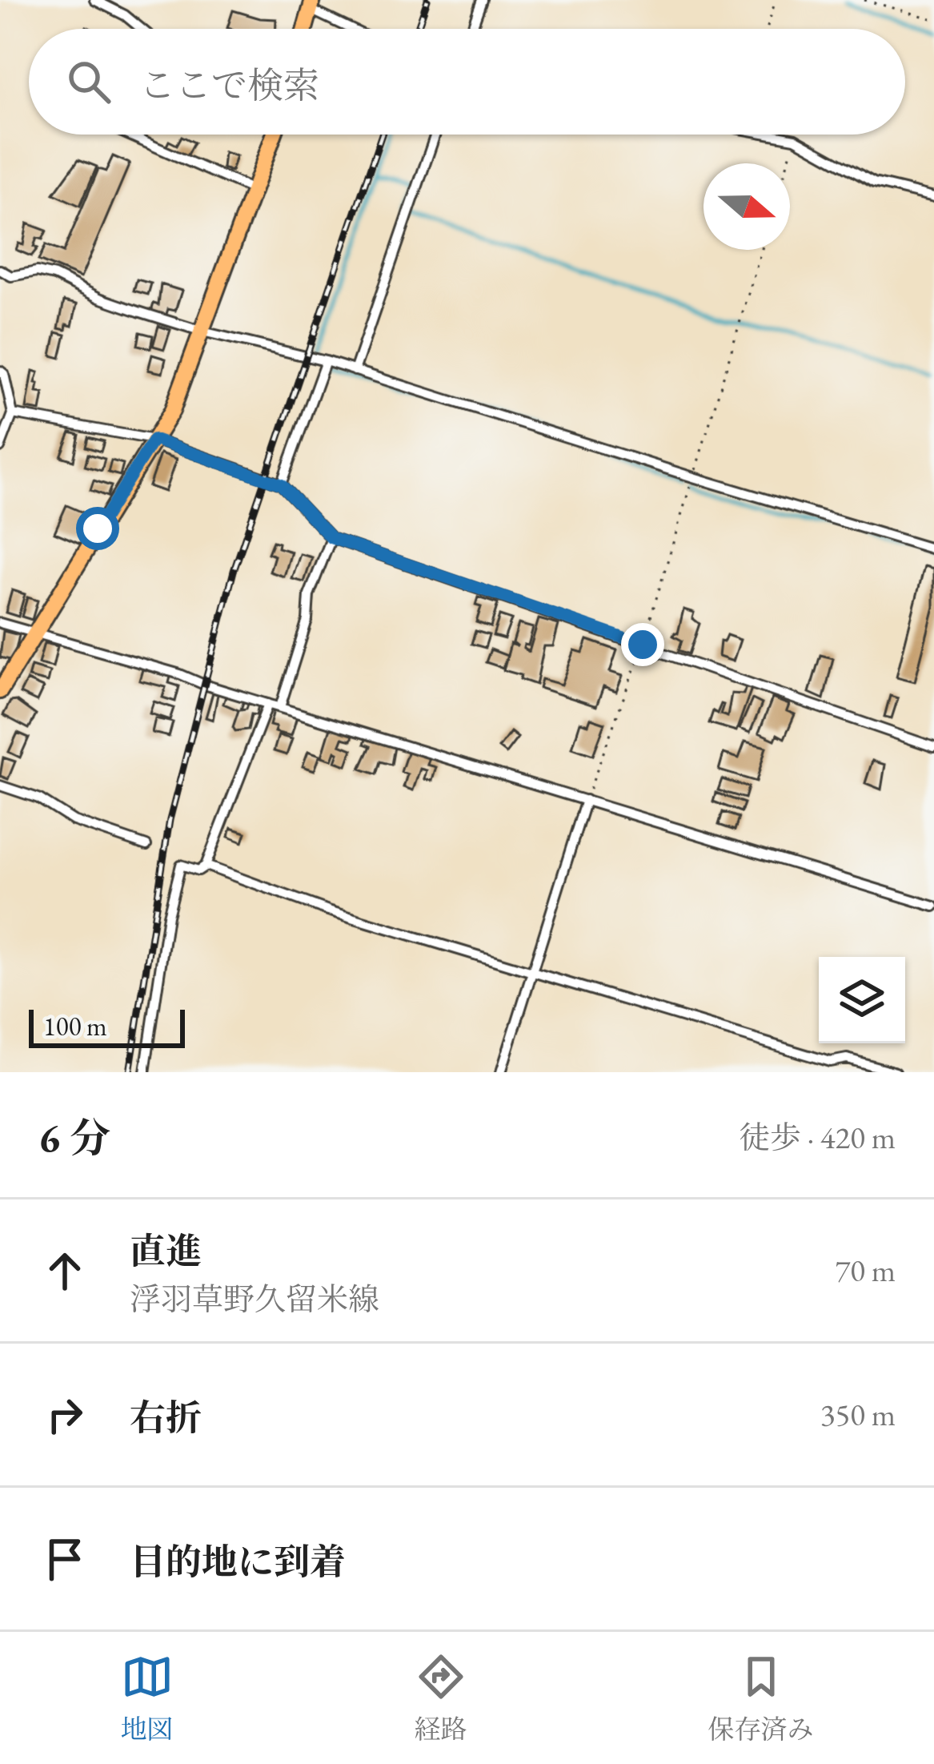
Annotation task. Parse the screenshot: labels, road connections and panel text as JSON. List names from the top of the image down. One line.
{"scale_bar":"100 m","north":"right","page":{"search":"ここで検索","scale":"100 m","heading":["6 分","徒歩 · 420 m"],"list":[["直進","浮羽草野久留米線","70 m"],["右折","350 m"],"目的地に到着"],"nav":["地図","経路","保存済み"]}}
